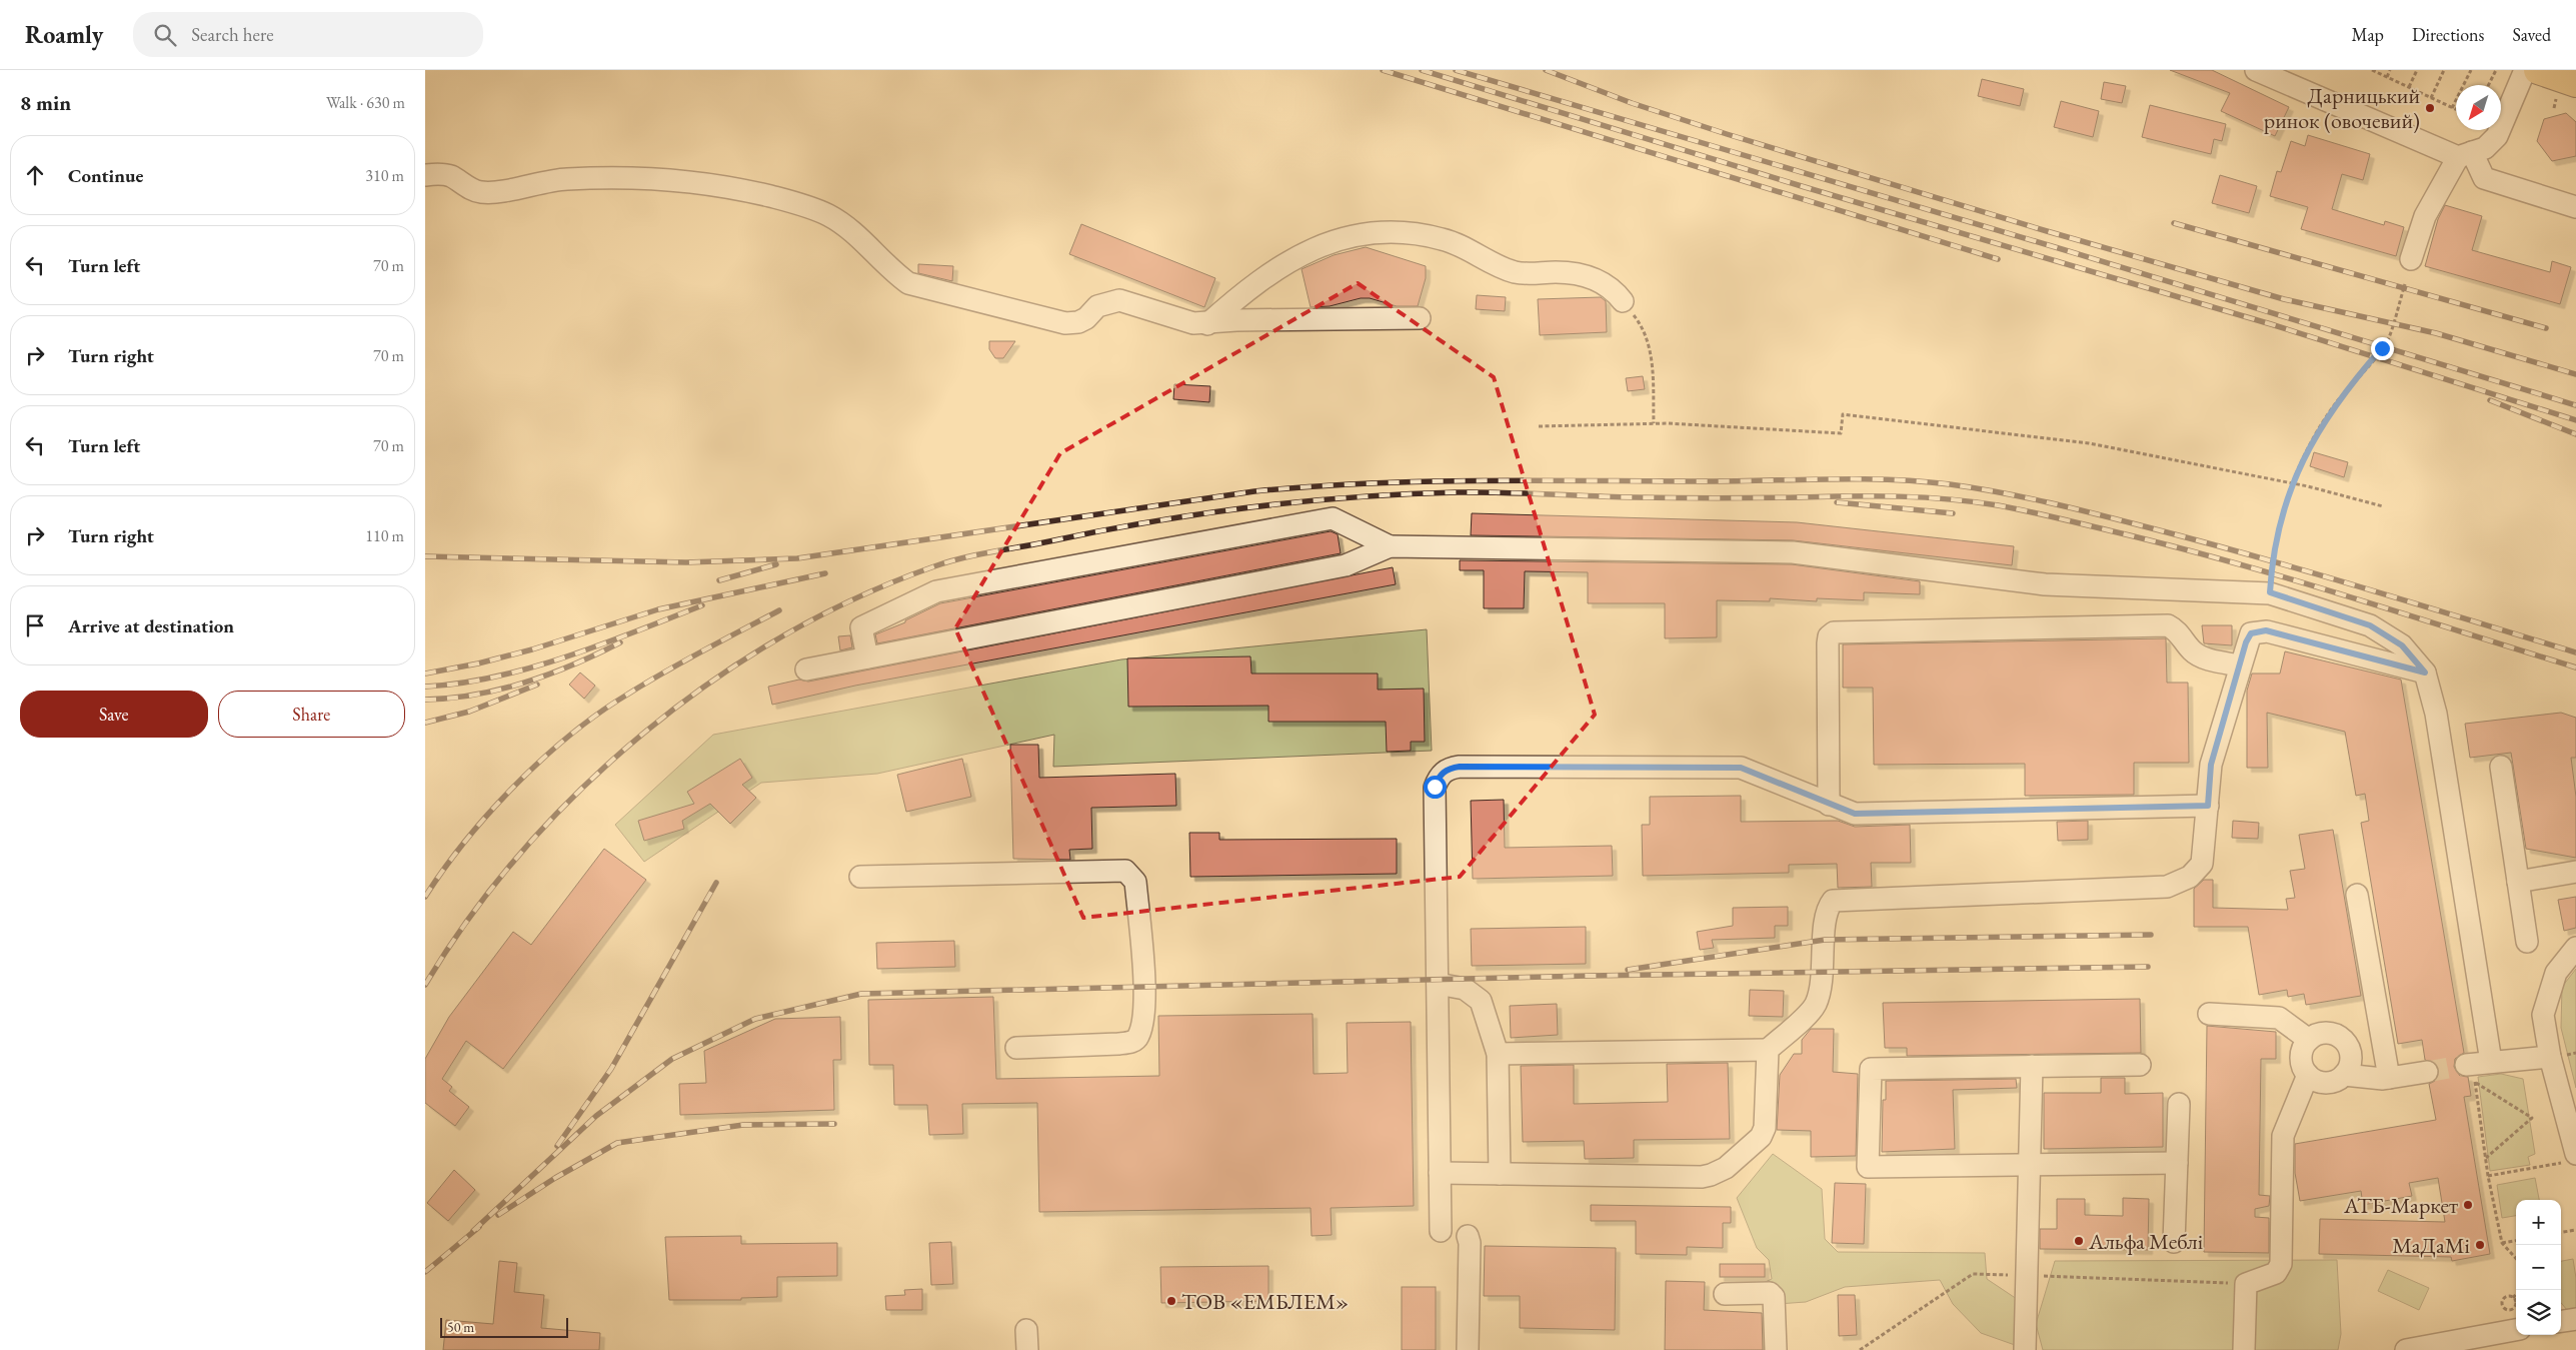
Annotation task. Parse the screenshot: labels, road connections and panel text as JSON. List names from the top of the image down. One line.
{"places":["Дарницький ринок (овочевий)","АТБ-Маркет","Альфа Меблі","МаДаМі","ТОВ «ЕМБЛЕМ»"],"scale_bar":"50 m","north":"bottom left","page":{"header":"Roamly","search":"Search here","nav":["Map","Directions","Saved"],"heading":["8 min","Walk · 630 m"],"list":[["Continue","310 m"],["Turn left","70 m"],["Turn right","70 m"],["Turn left","70 m"],["Turn right","110 m"],"Arrive at destination"],"buttons":["Save","Share"],"map_buttons":["+","−"],"scale":"50 m"}}
